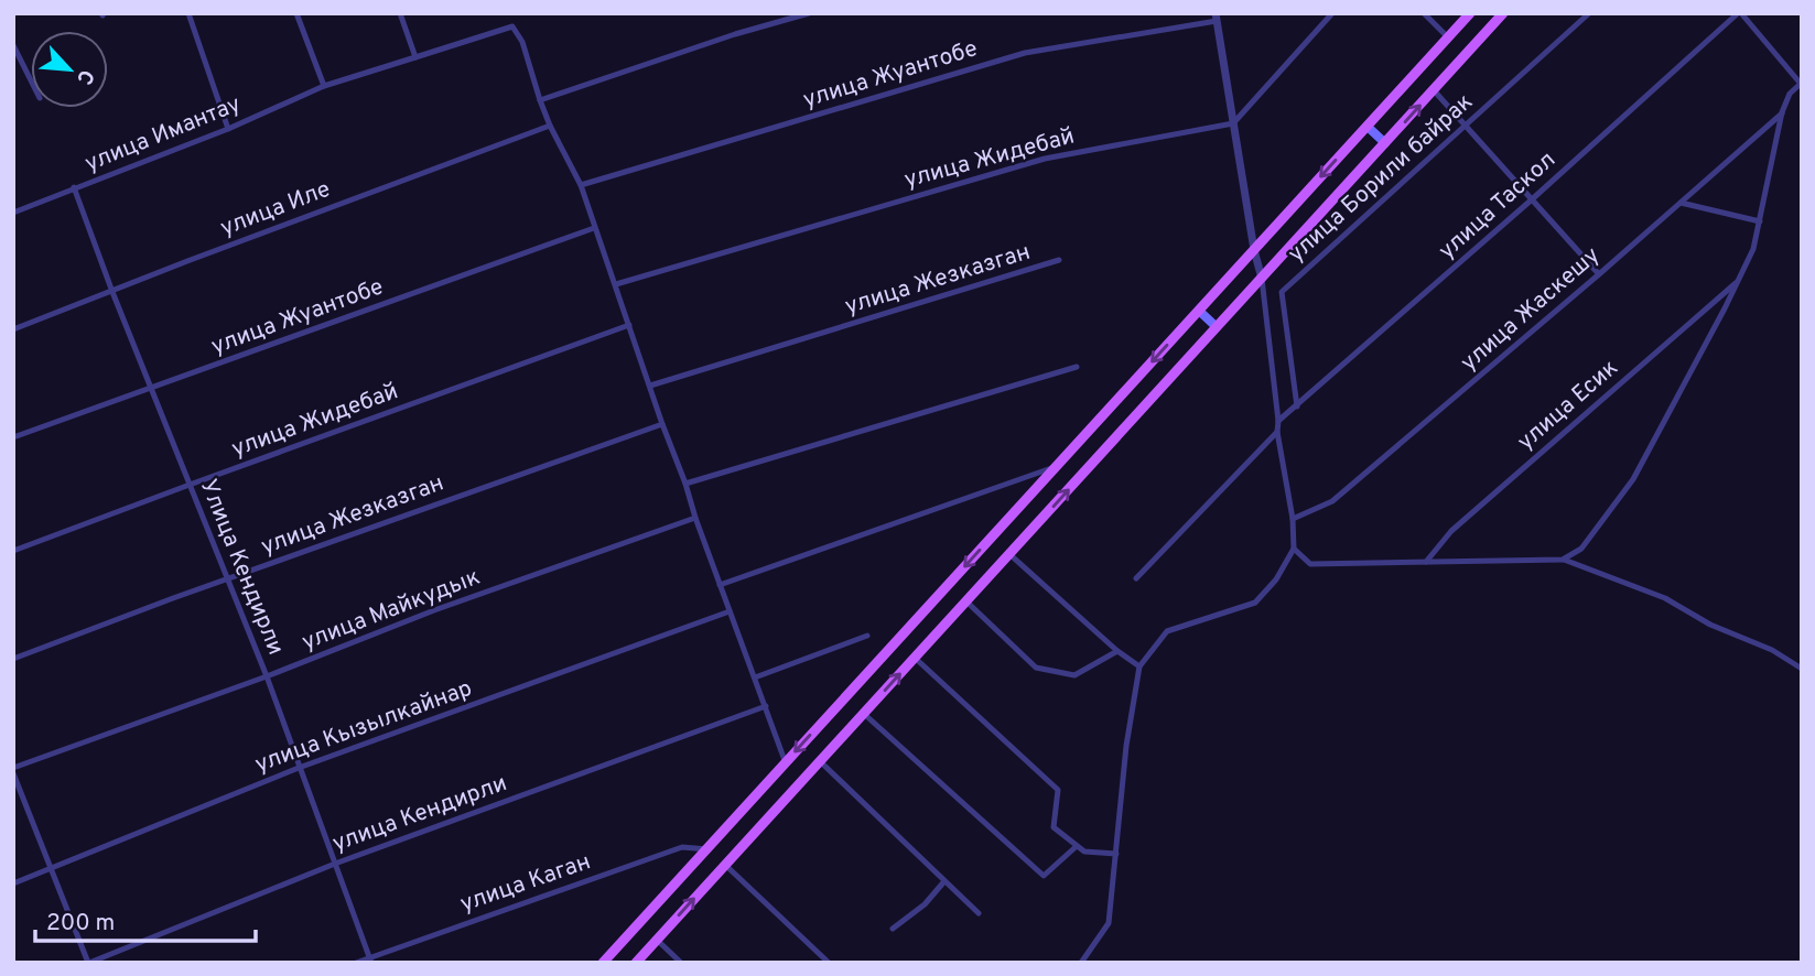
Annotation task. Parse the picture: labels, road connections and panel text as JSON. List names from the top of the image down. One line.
{"streets":{"street":["улица Жуантобе","улица Имантау","улица Жидебай","улица Борили байрак","улица Таскол","улица Иле","улица Жезказган","улица Жаскешу","улица Есик","Улица Кендирли","улица Майкудык","улица Кызылкайнар","улица Кендирли","улица Каган"]},"crossings":[["улица Жуантобе","Улица Кендирли"],["улица Имантау","Улица Кендирли"],["улица Жидебай","Улица Кендирли"],["улица Борили байрак","улица Таскол"],["улица Иле","Улица Кендирли"],["улица Жезказган","Улица Кендирли"],["Улица Кендирли","улица Майкудык"],["Улица Кендирли","улица Кызылкайнар"],["Улица Кендирли","улица Кендирли"],["Улица Кендирли","улица Каган"]],"scale_bar":"200 m","north":"bottom right"}
